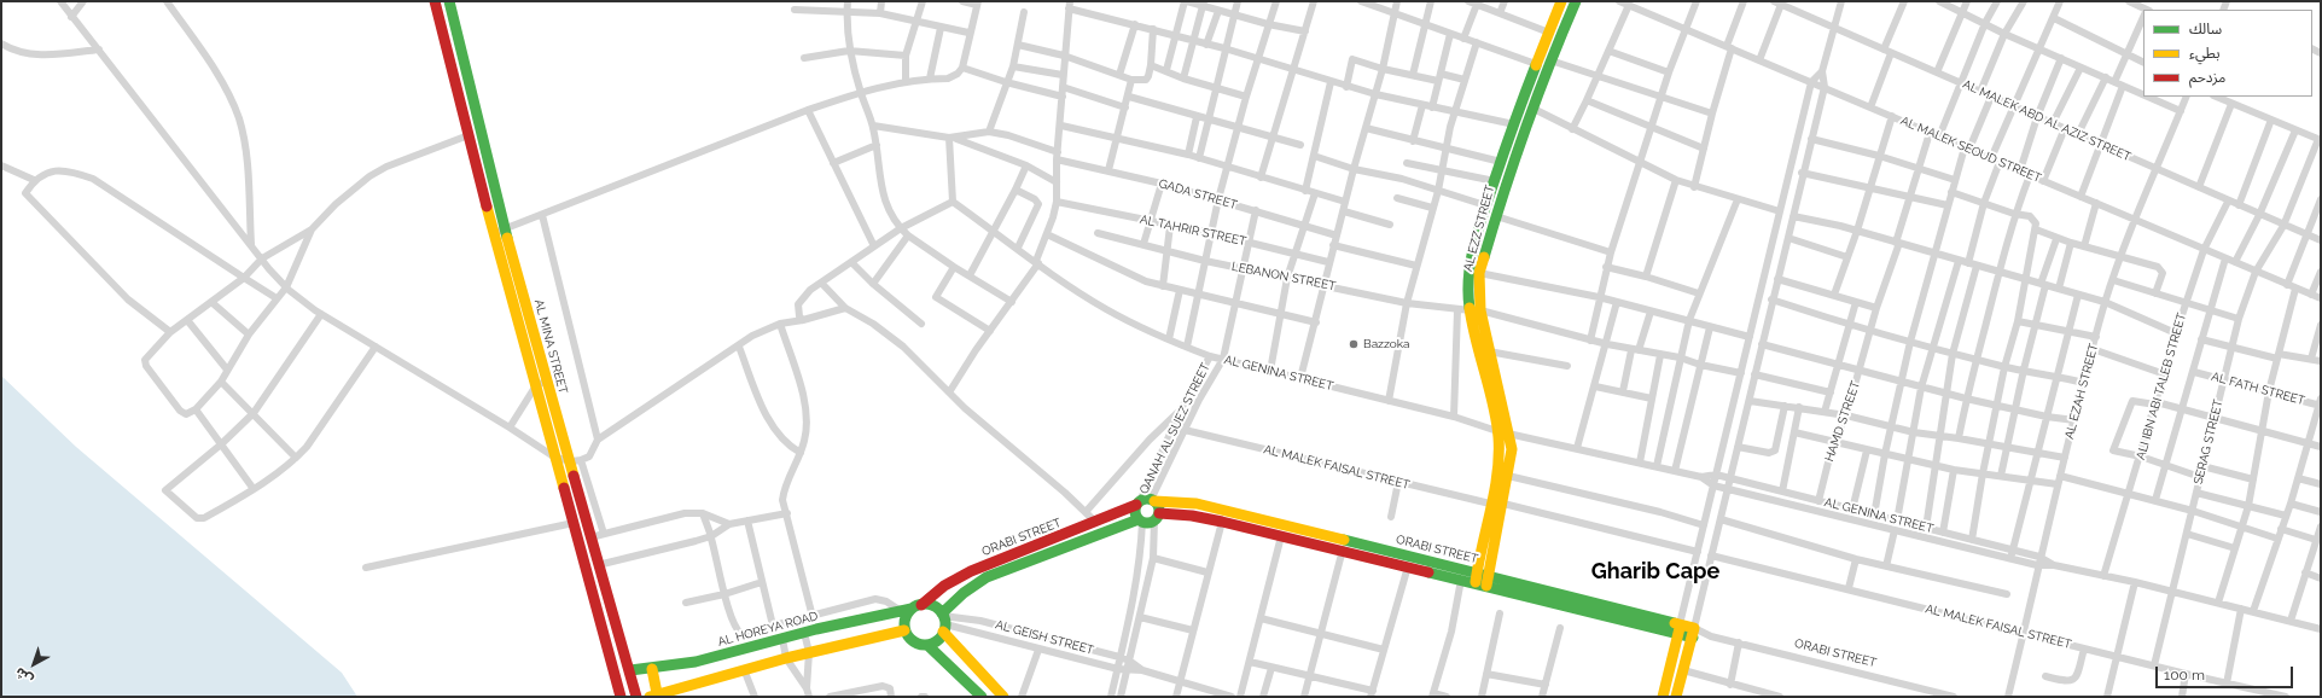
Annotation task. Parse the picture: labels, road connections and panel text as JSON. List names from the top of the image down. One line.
{"streets":{"main road":["AL EZZ STREET","AL MINA STREET","ORABI STREET","AL HOREYA ROAD"],"street":["AL MALEK ABD AL AZIZ STREET","AL MALEK SEOUD STREET","GADA STREET","AL TAHRIR STREET","LEBANON STREET","AL GENINA STREET","ALI IBN ABI TALEB STREET","AL FATH STREET","AL EZAH STREET","HAMD STREET","QANAH AL SUEZ STREET","SERAG STREET","AL MALEK FAISAL STREET","AL GEISH STREET"]},"crossings":[["AL MALEK ABD AL AZIZ STREET","ALI IBN ABI TALEB STREET"],["AL MALEK ABD AL AZIZ STREET","AL EZAH STREET"],["AL MALEK ABD AL AZIZ STREET","SERAG STREET"],["AL MALEK SEOUD STREET","ALI IBN ABI TALEB STREET"],["AL MALEK SEOUD STREET","AL EZAH STREET"],["AL MALEK SEOUD STREET","HAMD STREET"],["AL MALEK SEOUD STREET","SERAG STREET"],["GADA STREET","QANAH AL SUEZ STREET"],["AL EZZ STREET","LEBANON STREET"],["AL EZZ STREET","AL GENINA STREET"],["AL EZZ STREET","AL MALEK FAISAL STREET"],["AL EZZ STREET","ORABI STREET"],["AL TAHRIR STREET","QANAH AL SUEZ STREET"],["LEBANON STREET","QANAH AL SUEZ STREET"],["AL MINA STREET","AL HOREYA ROAD"],["AL GENINA STREET","ALI IBN ABI TALEB STREET"],["AL GENINA STREET","AL EZAH STREET"],["AL GENINA STREET","HAMD STREET"],["AL GENINA STREET","QANAH AL SUEZ STREET"],["AL GENINA STREET","SERAG STREET"],["AL FATH STREET","SERAG STREET"],["AL EZAH STREET","AL MALEK FAISAL STREET"],["QANAH AL SUEZ STREET","AL MALEK FAISAL STREET"],["QANAH AL SUEZ STREET","ORABI STREET"],["SERAG STREET","AL MALEK FAISAL STREET"],["ORABI STREET","AL HOREYA ROAD"],["ORABI STREET","AL GEISH STREET"],["AL HOREYA ROAD","AL GEISH STREET"]],"districts":["Gharib Cape"],"places":["Bazzoka"],"legend":["سالك","بطيء","مزدحم"],"scale_bar":"100 m","north":"bottom left"}
